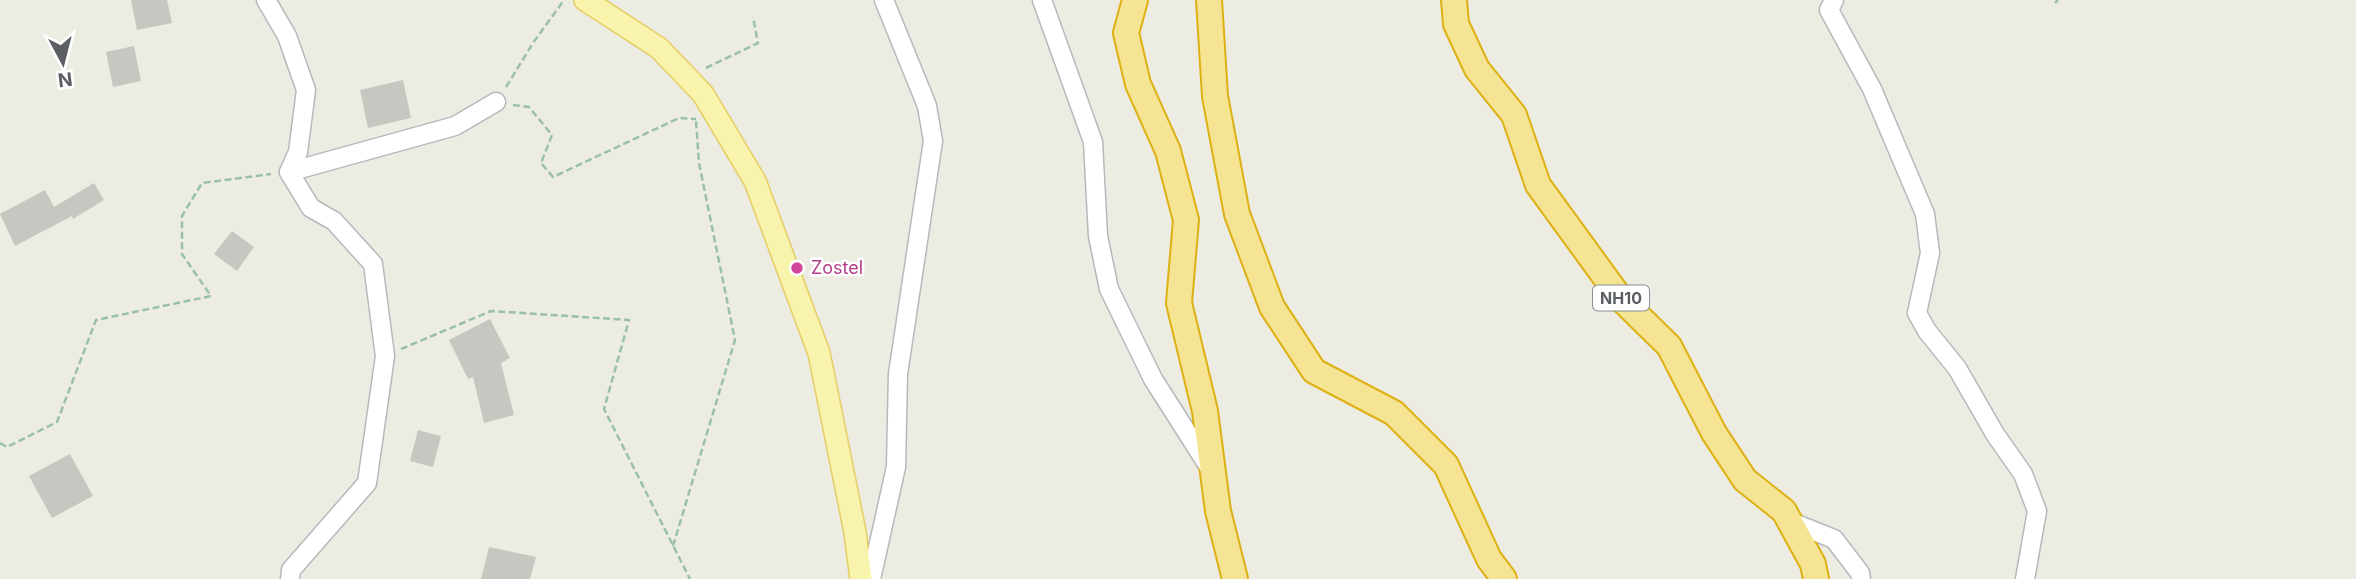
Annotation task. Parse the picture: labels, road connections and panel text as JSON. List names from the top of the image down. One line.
{"streets":{"highway":["NH10"]},"places":["Zostel"],"north":"bottom"}
